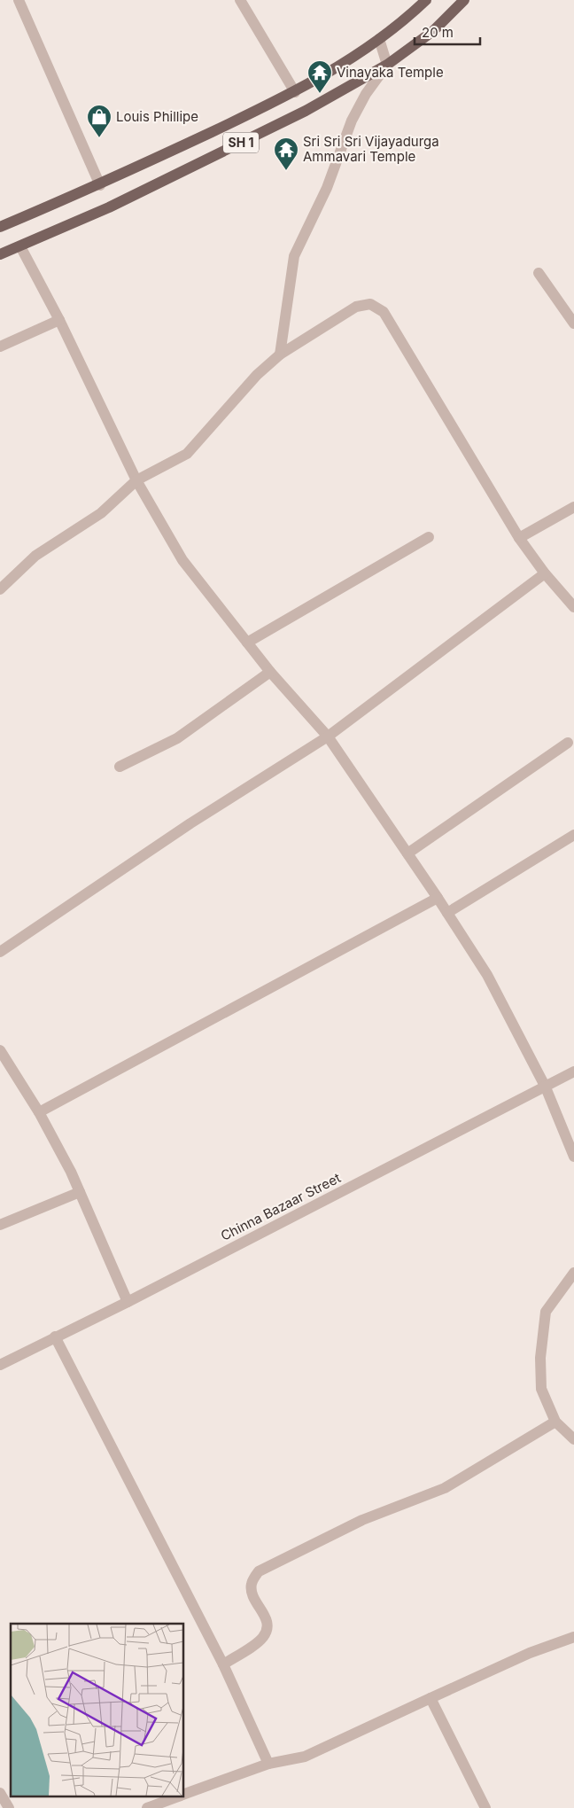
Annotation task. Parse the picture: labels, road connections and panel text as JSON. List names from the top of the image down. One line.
{"streets":{"main road":["SH 1"],"street":["Chinna Bazaar Street"]},"places":{"temple":["Vinayaka Temple","Sri Sri Sri Vijayadurga Ammavari Temple"],"shop":["Louis Phillipe"]},"scale_bar":"20 m"}
